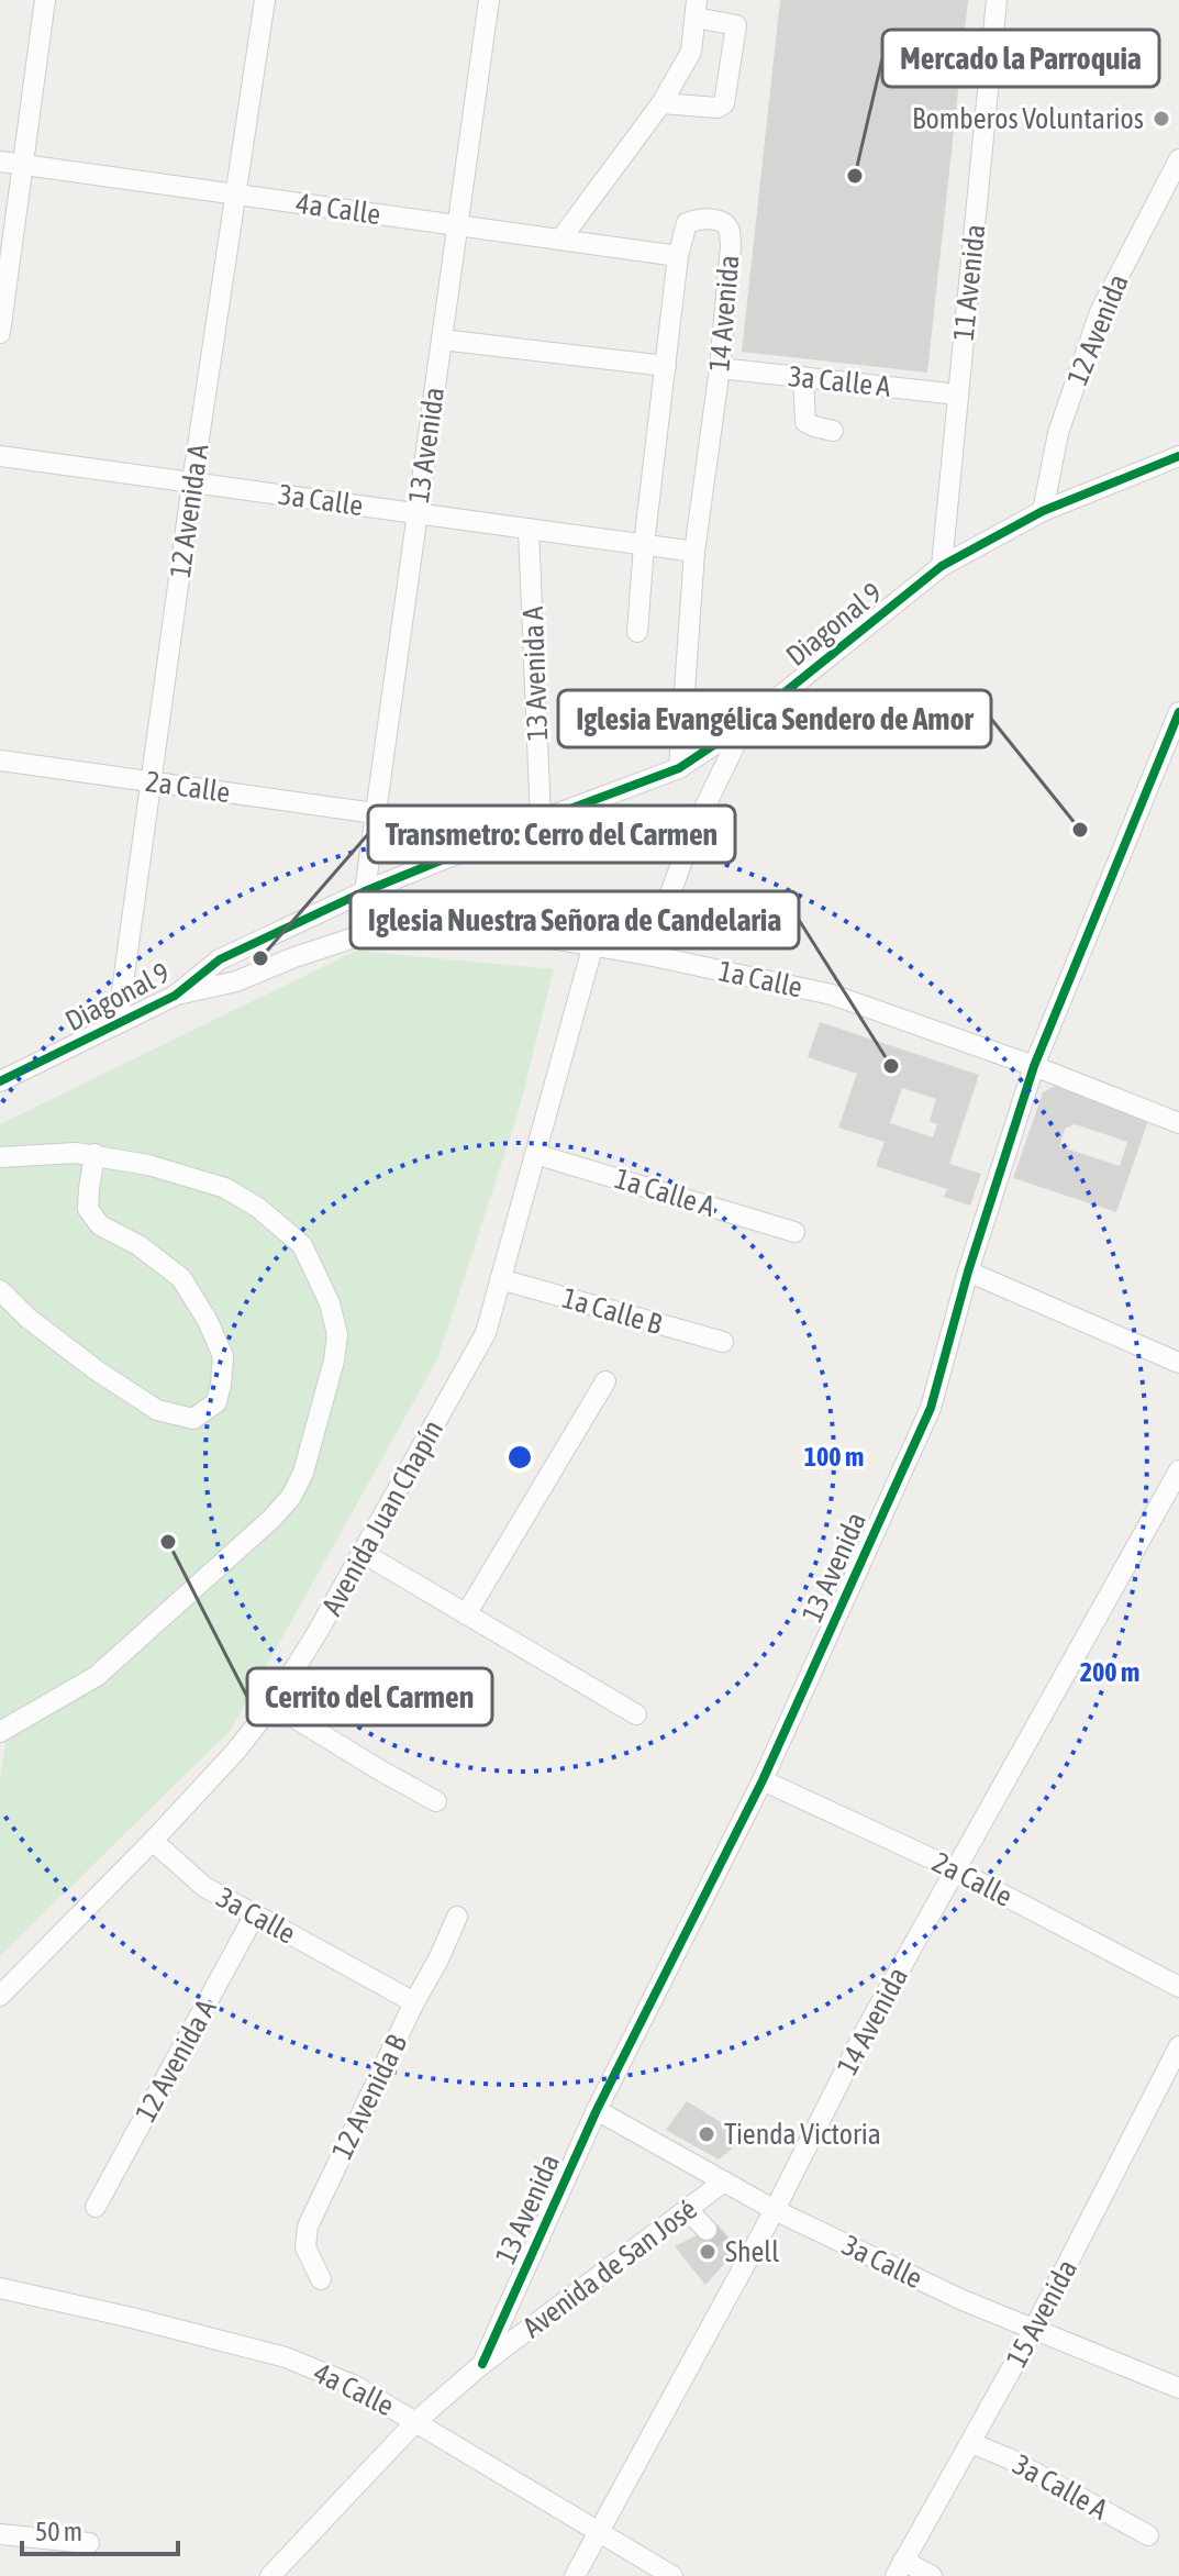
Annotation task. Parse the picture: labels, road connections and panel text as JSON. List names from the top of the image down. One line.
{"streets":{"street":["4a Calle","11 Avenida","14 Avenida","12 Avenida","3a Calle A","13 Avenida","3a Calle","12 Avenida A","Diagonal 9","13 Avenida A","2a Calle","1a Calle","1a Calle A","1a Calle B","Avenida Juan Chapín","12 Avenida B","Avenida de San José","15 Avenida"]},"crossings":[["4a Calle","14 Avenida"],["4a Calle","13 Avenida"],["4a Calle","12 Avenida A"],["4a Calle","Avenida de San José"],["11 Avenida","3a Calle A"],["11 Avenida","Diagonal 9"],["14 Avenida","3a Calle A"],["14 Avenida","3a Calle"],["14 Avenida","Diagonal 9"],["14 Avenida","2a Calle"],["12 Avenida","Diagonal 9"],["3a Calle A","15 Avenida"],["13 Avenida","3a Calle"],["13 Avenida","Diagonal 9"],["13 Avenida","2a Calle"],["13 Avenida","1a Calle"],["13 Avenida","Avenida de San José"],["3a Calle","12 Avenida A"],["3a Calle","13 Avenida A"],["3a Calle","Avenida Juan Chapín"],["3a Calle","12 Avenida B"],["3a Calle","Avenida de San José"],["3a Calle","15 Avenida"],["12 Avenida A","Diagonal 9"],["12 Avenida A","2a Calle"],["Diagonal 9","13 Avenida A"],["Diagonal 9","1a Calle"],["1a Calle","Avenida Juan Chapín"],["1a Calle A","Avenida Juan Chapín"],["1a Calle B","Avenida Juan Chapín"]],"places":["Bomberos Voluntarios","Mercado la Parroquia","Iglesia Evangélica Sendero de Amor","Transmetro: Cerro del Carmen","Iglesia Nuestra Señora de Candelaria","Cerrito del Carmen","Tienda Victoria","Shell"],"scale_bar":"50 m","rings":["100 m","200 m"]}
